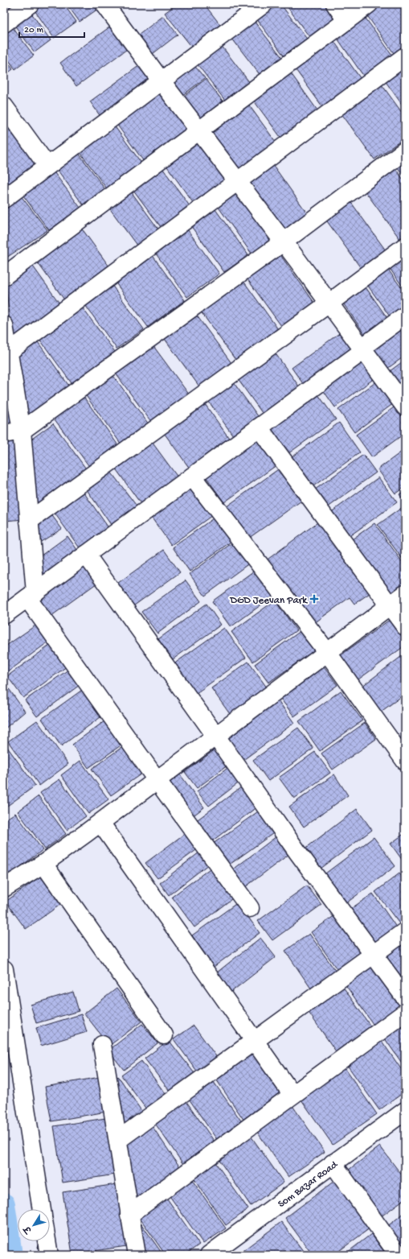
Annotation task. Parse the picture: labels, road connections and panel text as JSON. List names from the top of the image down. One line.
{"streets":{"street":["Som Bazar Road"]},"places":{"health":["DGD Jeevan Park"]},"scale_bar":"20 m","north":"bottom left"}
